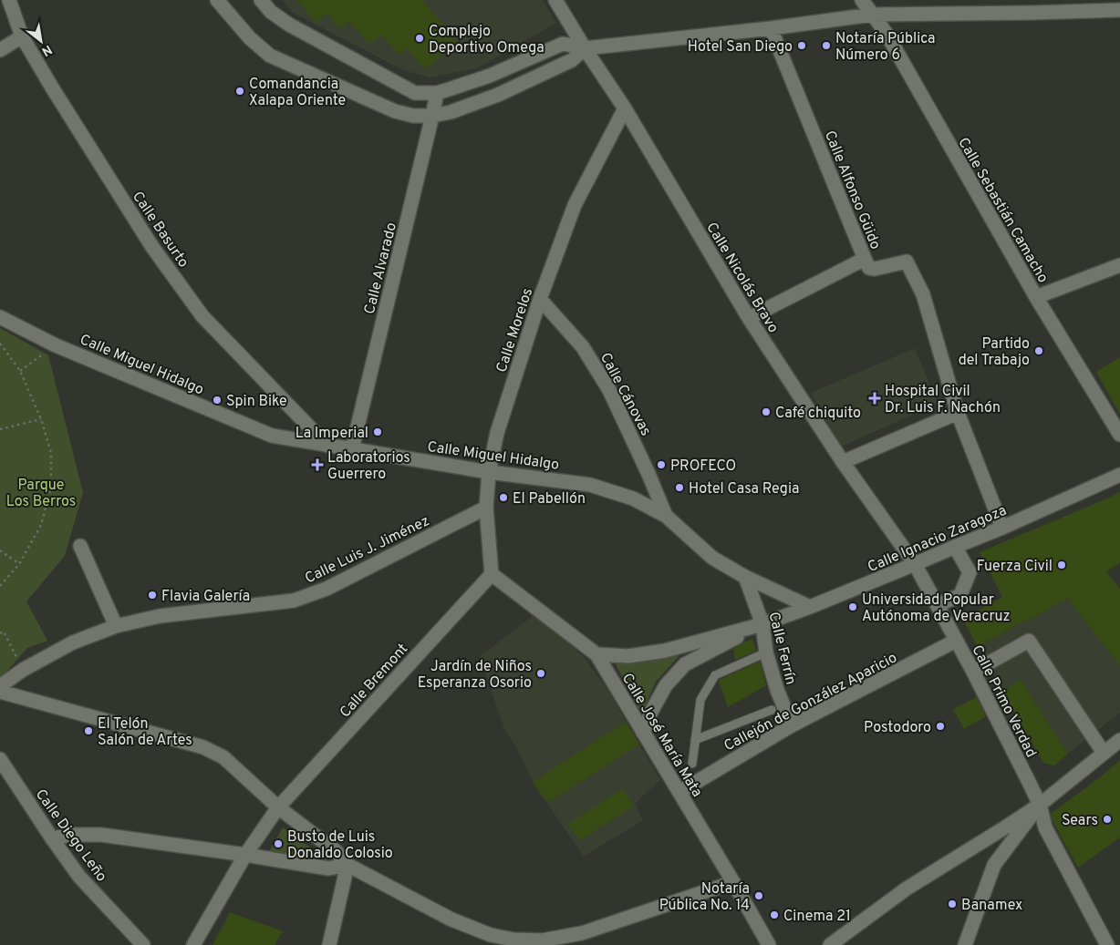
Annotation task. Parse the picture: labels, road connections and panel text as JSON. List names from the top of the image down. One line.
{"streets":{"street":["Calle Alfonso Güido","Calle Sebastián Camacho","Calle Basurto","Calle Alvarado","Calle Nicolás Bravo","Calle Morelos","Calle Miguel Hidalgo","Calle Cánovas","Calle Ignacio Zaragoza","Calle Luis J. Jiménez","Calle Ferrín","Calle Bremont","Callejón de González Aparicio","Calle Primo Verdad","Calle José María Mata","Calle Diego Leño"]},"crossings":[["Calle Alfonso Güido","Calle Ignacio Zaragoza"],["Calle Basurto","Calle Miguel Hidalgo"],["Calle Alvarado","Calle Miguel Hidalgo"],["Calle Nicolás Bravo","Calle Morelos"],["Calle Nicolás Bravo","Calle Ignacio Zaragoza"],["Calle Nicolás Bravo","Calle Primo Verdad"],["Calle Morelos","Calle Miguel Hidalgo"],["Calle Morelos","Calle Cánovas"],["Calle Morelos","Calle Luis J. Jiménez"],["Calle Morelos","Calle Bremont"],["Calle Morelos","Calle José María Mata"],["Calle Miguel Hidalgo","Calle Cánovas"],["Calle Miguel Hidalgo","Calle Ignacio Zaragoza"],["Calle Miguel Hidalgo","Calle Ferrín"],["Calle Ignacio Zaragoza","Calle Ferrín"],["Calle Ignacio Zaragoza","Calle Primo Verdad"],["Calle Ignacio Zaragoza","Calle José María Mata"],["Calle Ferrín","Callejón de González Aparicio"],["Calle Bremont","Calle José María Mata"],["Callejón de González Aparicio","Calle Primo Verdad"],["Callejón de González Aparicio","Calle José María Mata"]],"parks":["Parque Los Berros"],"places":{"other":["Complejo Deportivo Omega","Hotel San Diego","Notaría Pública Número 6","Comandancia Xalapa Oriente","Partido del Trabajo","Spin Bike","Café chiquito","La Imperial","PROFECO","Hotel Casa Regia","El Pabellón","Fuerza Civil","Flavia Galería","Universidad Popular Autónoma de Veracruz","Jardín de Niños Esperanza Osorio","Postodoro","El Telón Salón de Artes","Sears","Busto de Luis Donaldo Colosio","Notaría Pública No. 14","Banamex","Cinema 21"],"health":["Hospital Civil Dr. Luis F. Nachón","Laboratorios Guerrero"]},"north":"bottom right"}
